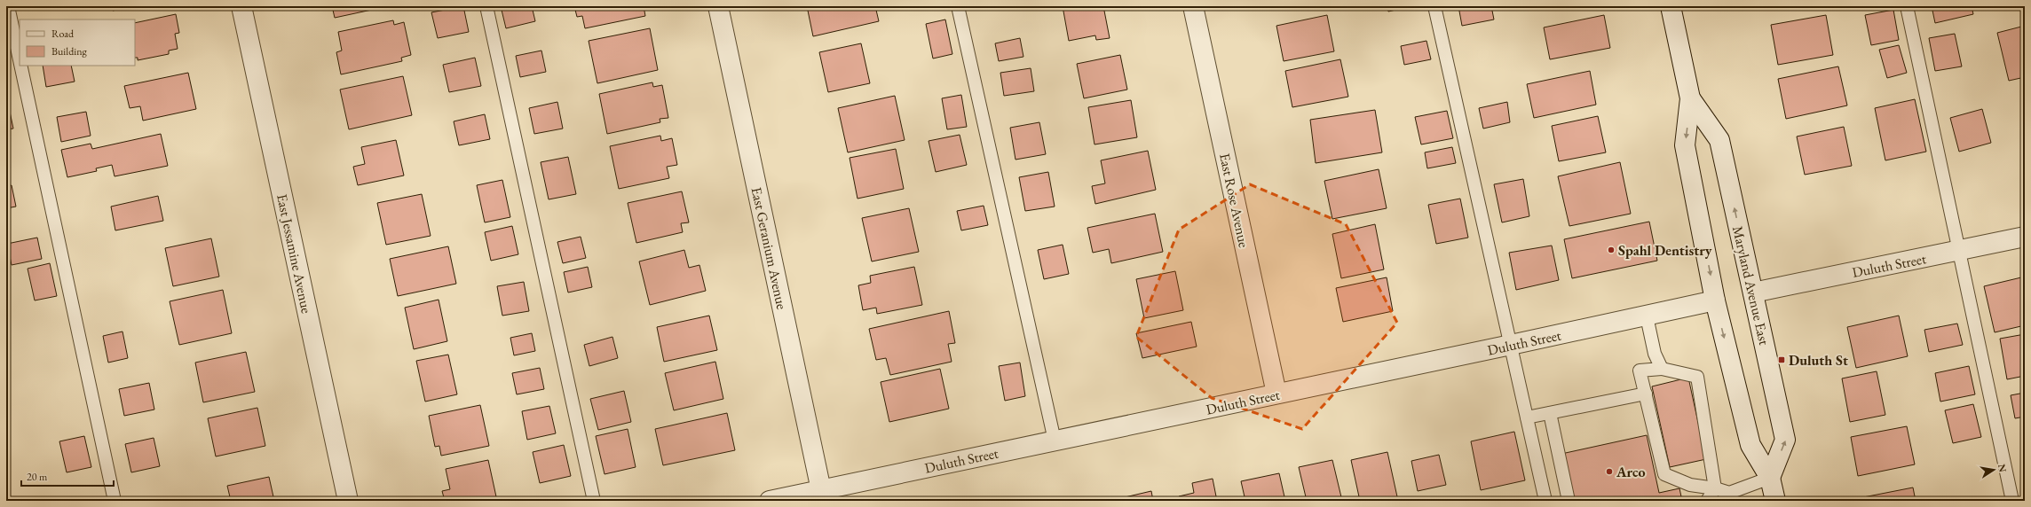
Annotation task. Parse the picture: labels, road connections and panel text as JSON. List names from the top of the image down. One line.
{"streets":{"street":["East Rose Avenue","East Geranium Avenue","East Jessamine Avenue","Duluth Street","Maryland Avenue East"]},"crossings":[["East Rose Avenue","Duluth Street"],["East Geranium Avenue","Duluth Street"],["Duluth Street","Maryland Avenue East"]],"places":{"other":["Spahl Dentistry","Arco"],"transit":["Duluth St"]},"legend":["Road","Building"],"scale_bar":"20 m","north":"right"}
